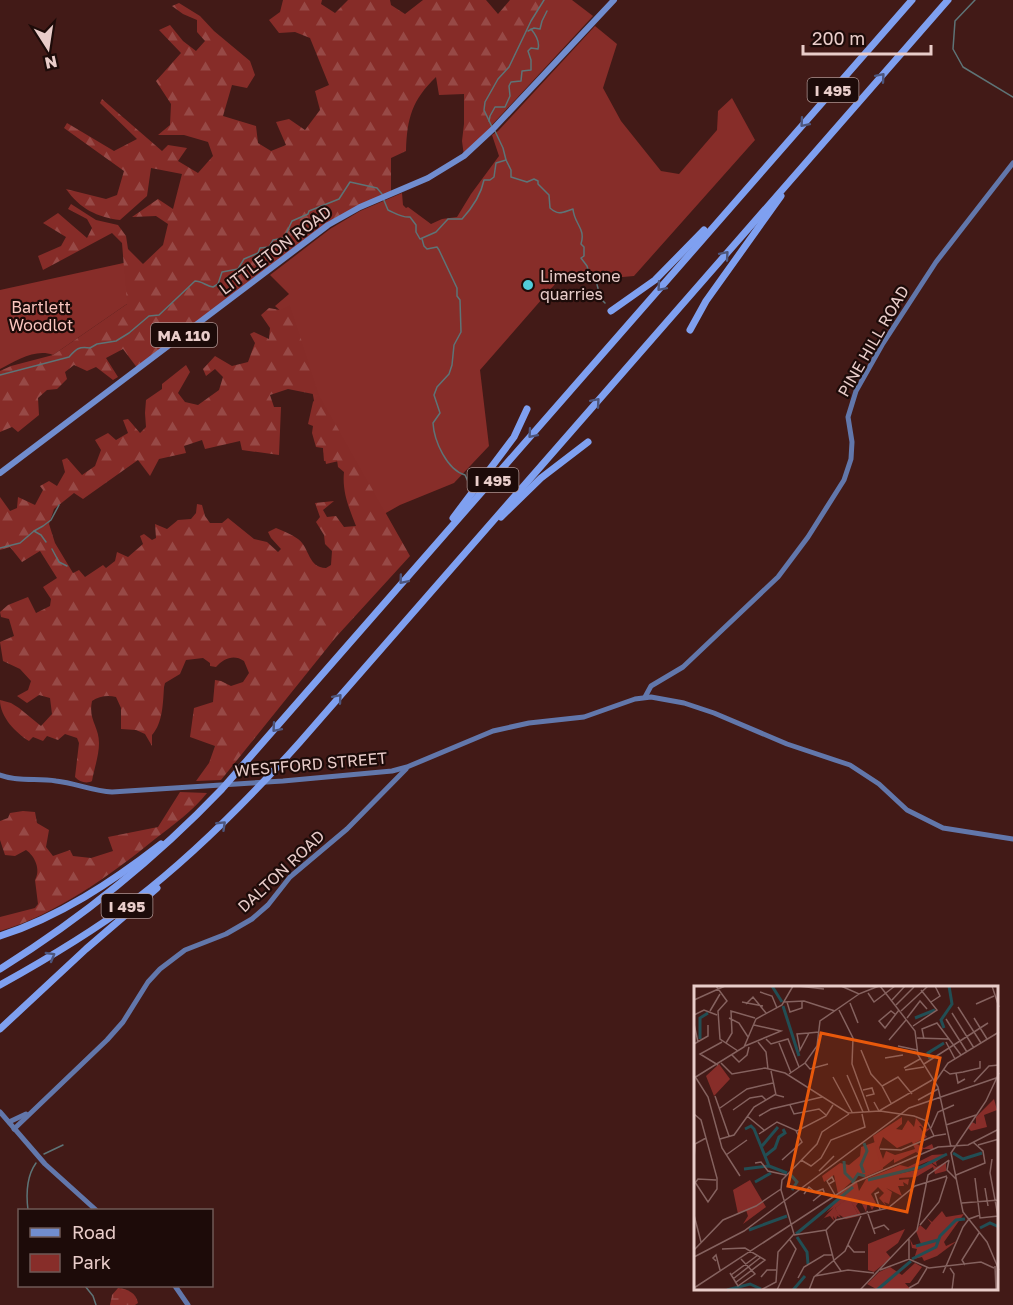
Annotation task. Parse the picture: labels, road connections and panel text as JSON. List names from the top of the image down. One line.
{"streets":{"highway":["I 495"],"main road":["LITTLETON ROAD","MA 110"],"street":["PINE HILL ROAD","WESTFORD STREET","DALTON ROAD"]},"crossings":[["PINE HILL ROAD","WESTFORD STREET"],["WESTFORD STREET","DALTON ROAD"]],"parks":["Bartlett Woodlot"],"places":["Limestone quarries"],"legend":["Road","Park"],"scale_bar":"200 m","north":"bottom"}
